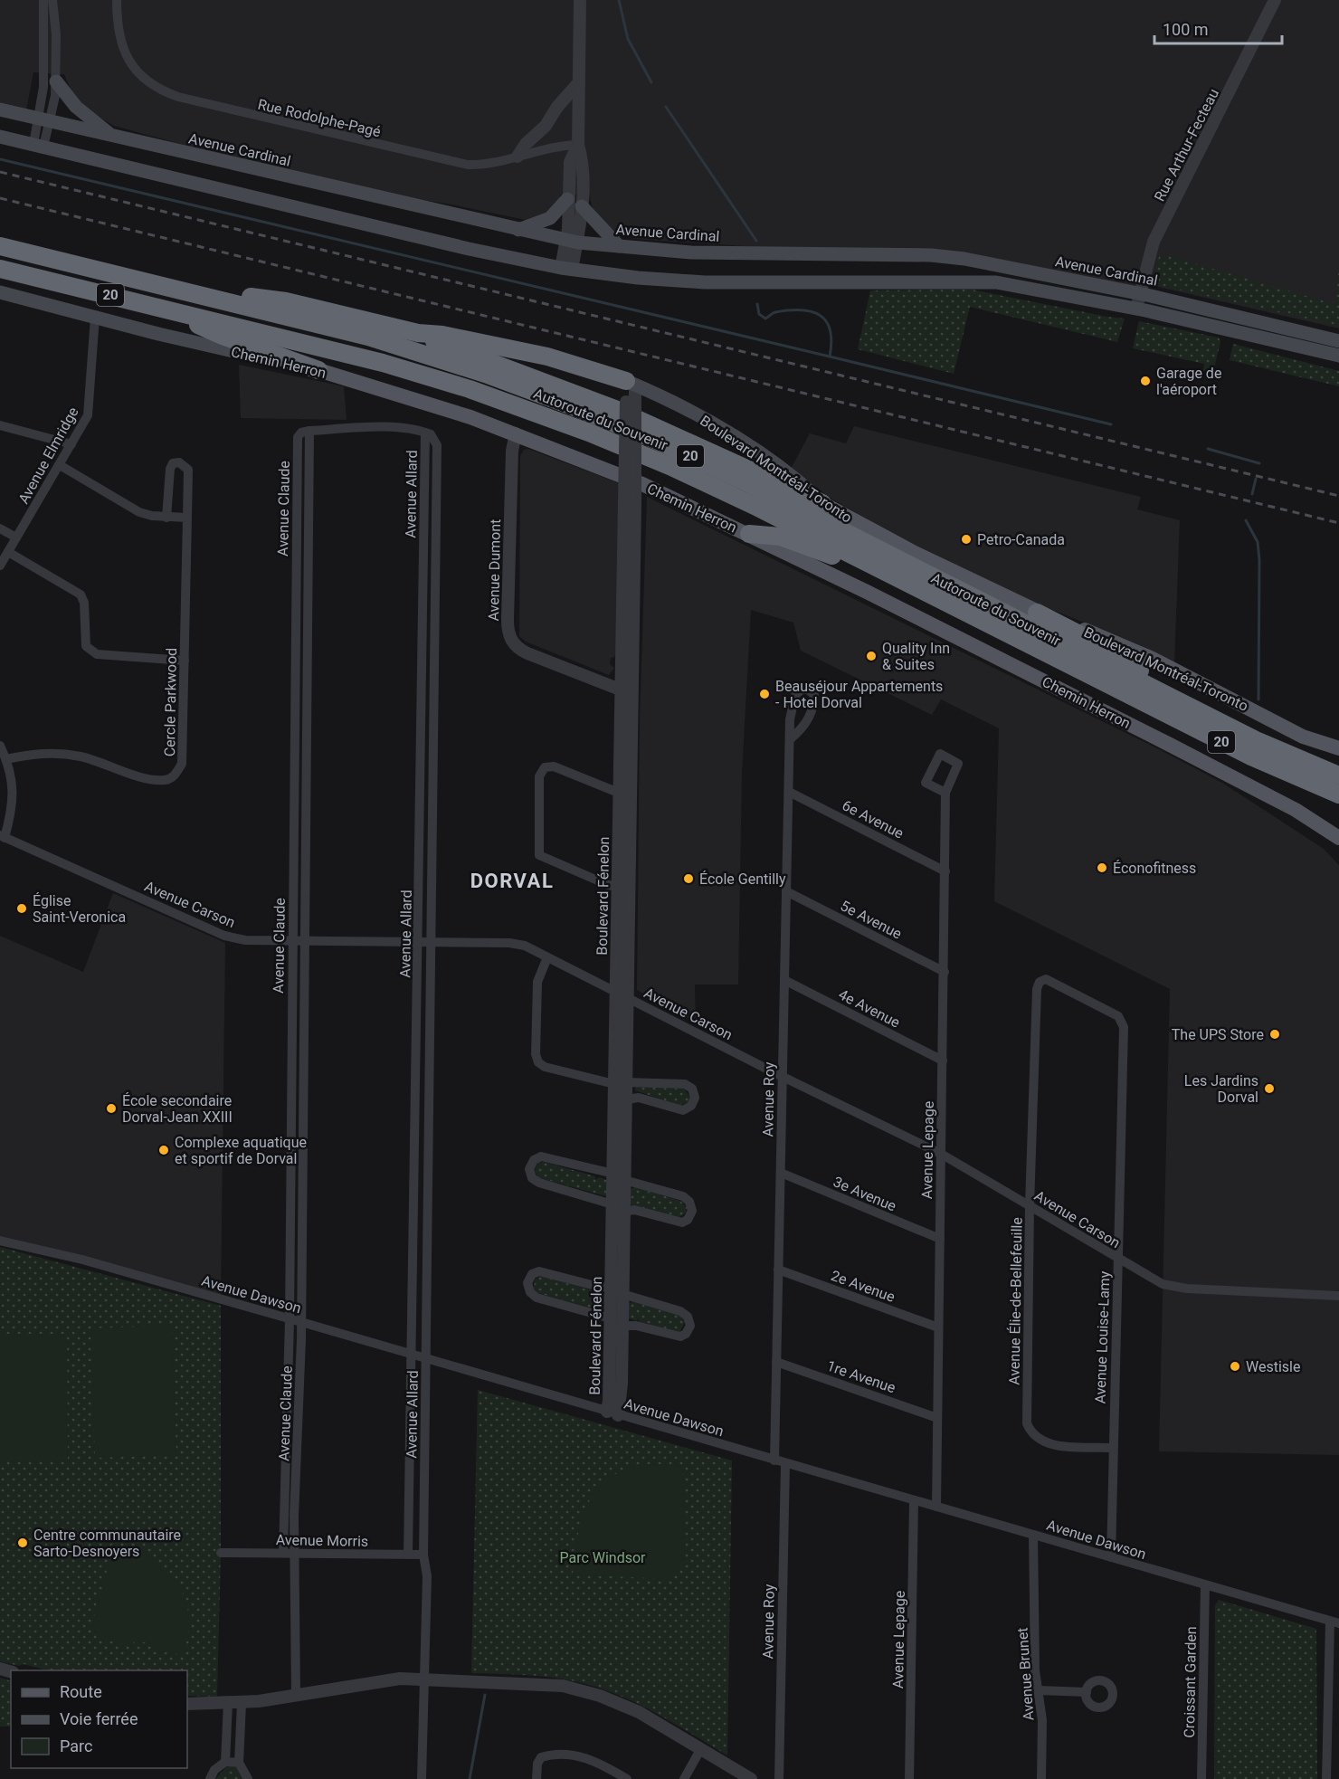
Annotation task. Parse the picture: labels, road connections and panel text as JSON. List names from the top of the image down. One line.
{"streets":{"highway":["20","Autoroute du Souvenir"],"main road":["Avenue Cardinal","Chemin Herron","Boulevard Montréal-Toronto"],"street":["Rue Rodolphe-Pagé","Rue Arthur-Fecteau","Avenue Elmridge","Avenue Allard","Avenue Claude","Avenue Dumont","Cercle Parkwood","6e Avenue","Boulevard Fénelon","Avenue Carson","5e Avenue","4e Avenue","Avenue Roy","Avenue Lepage","3e Avenue","2e Avenue","Avenue Dawson","Avenue Élie-de-Bellefeuille","Avenue Louise-Lamy","1re Avenue","Avenue Morris","Avenue Brunet","Croissant Garden"]},"crossings":[["Rue Arthur-Fecteau","Avenue Cardinal"],["Chemin Herron","Avenue Elmridge"],["Chemin Herron","Avenue Dumont"],["Boulevard Montréal-Toronto","Boulevard Fénelon"],["Avenue Allard","Avenue Carson"],["Avenue Allard","Avenue Dawson"],["Avenue Allard","Avenue Morris"],["Avenue Claude","Avenue Carson"],["Avenue Claude","Avenue Dawson"],["Avenue Claude","Avenue Morris"],["Avenue Dumont","Boulevard Fénelon"],["6e Avenue","Avenue Roy"],["6e Avenue","Avenue Lepage"],["Boulevard Fénelon","Avenue Carson"],["Boulevard Fénelon","Avenue Dawson"],["Avenue Carson","Avenue Roy"],["Avenue Carson","Avenue Lepage"],["Avenue Carson","Avenue Élie-de-Bellefeuille"],["Avenue Carson","Avenue Louise-Lamy"],["5e Avenue","Avenue Roy"],["5e Avenue","Avenue Lepage"],["4e Avenue","Avenue Roy"],["4e Avenue","Avenue Lepage"],["Avenue Roy","3e Avenue"],["Avenue Roy","2e Avenue"],["Avenue Roy","Avenue Dawson"],["Avenue Roy","1re Avenue"],["Avenue Lepage","3e Avenue"],["Avenue Lepage","2e Avenue"],["Avenue Lepage","Avenue Dawson"],["Avenue Lepage","1re Avenue"],["Avenue Dawson","Avenue Louise-Lamy"],["Avenue Dawson","Avenue Brunet"],["Avenue Dawson","Croissant Garden"],["Avenue Élie-de-Bellefeuille","Avenue Louise-Lamy"]],"districts":["DORVAL"],"parks":["Parc Windsor"],"places":["Garage de l'aéroport","Petro-Canada","Quality Inn & Suites","Beauséjour Appartements - Hotel Dorval","Éconofitness","École Gentilly","Église Saint-Veronica","The UPS Store","Les Jardins Dorval","École secondaire Dorval-Jean XXIII","Complexe aquatique et sportif de Dorval","Westisle","Centre communautaire Sarto-Desnoyers"],"legend":["Route","Voie ferrée","Parc"],"scale_bar":"100 m"}
